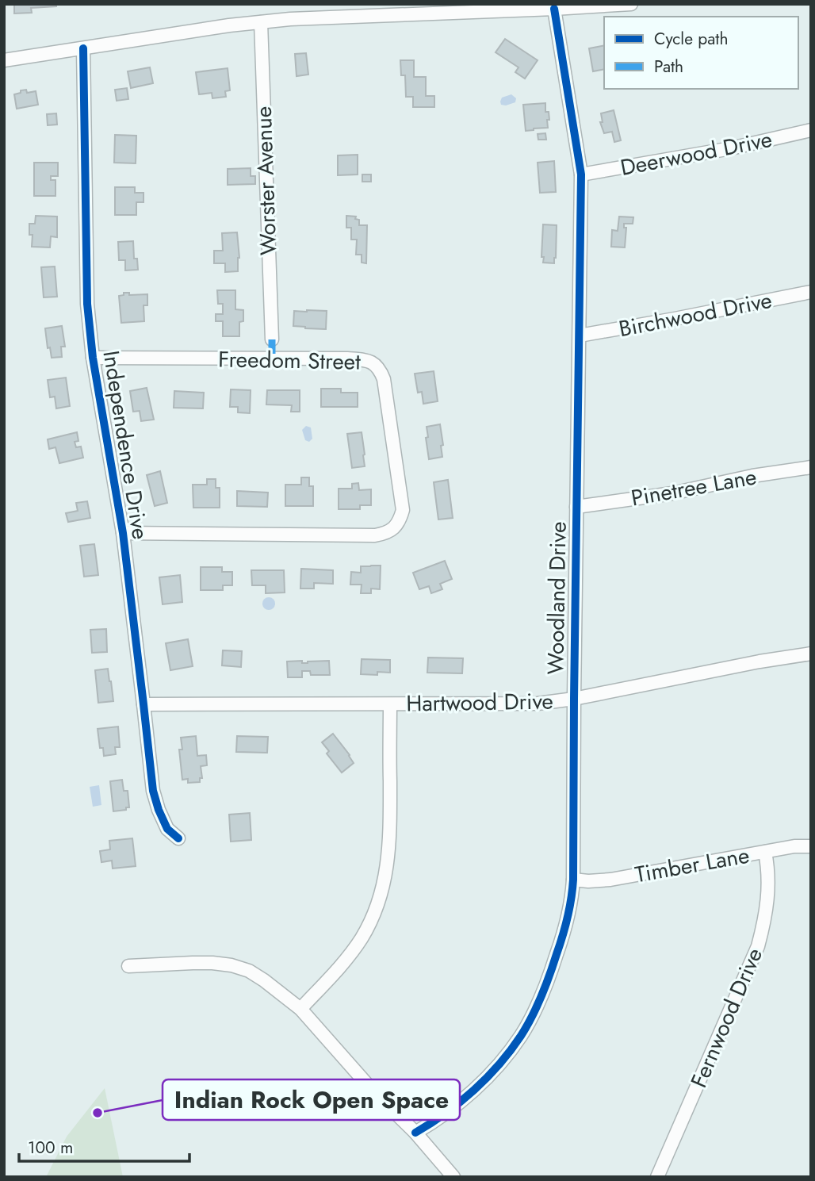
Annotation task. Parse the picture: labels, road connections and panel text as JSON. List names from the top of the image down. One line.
{"streets":{"street":["Deerwood Drive","Worster Avenue","Birchwood Drive","Freedom Street","Independence Drive","Pinetree Lane","Woodland Drive","Hartwood Drive","Timber Lane","Fernwood Drive"]},"crossings":[["Deerwood Drive","Woodland Drive"],["Birchwood Drive","Woodland Drive"],["Freedom Street","Independence Drive"],["Independence Drive","Hartwood Drive"],["Pinetree Lane","Woodland Drive"],["Woodland Drive","Hartwood Drive"],["Woodland Drive","Timber Lane"],["Timber Lane","Fernwood Drive"]],"places":["Indian Rock Open Space"],"legend":["Cycle path","Path"],"scale_bar":"100 m"}
